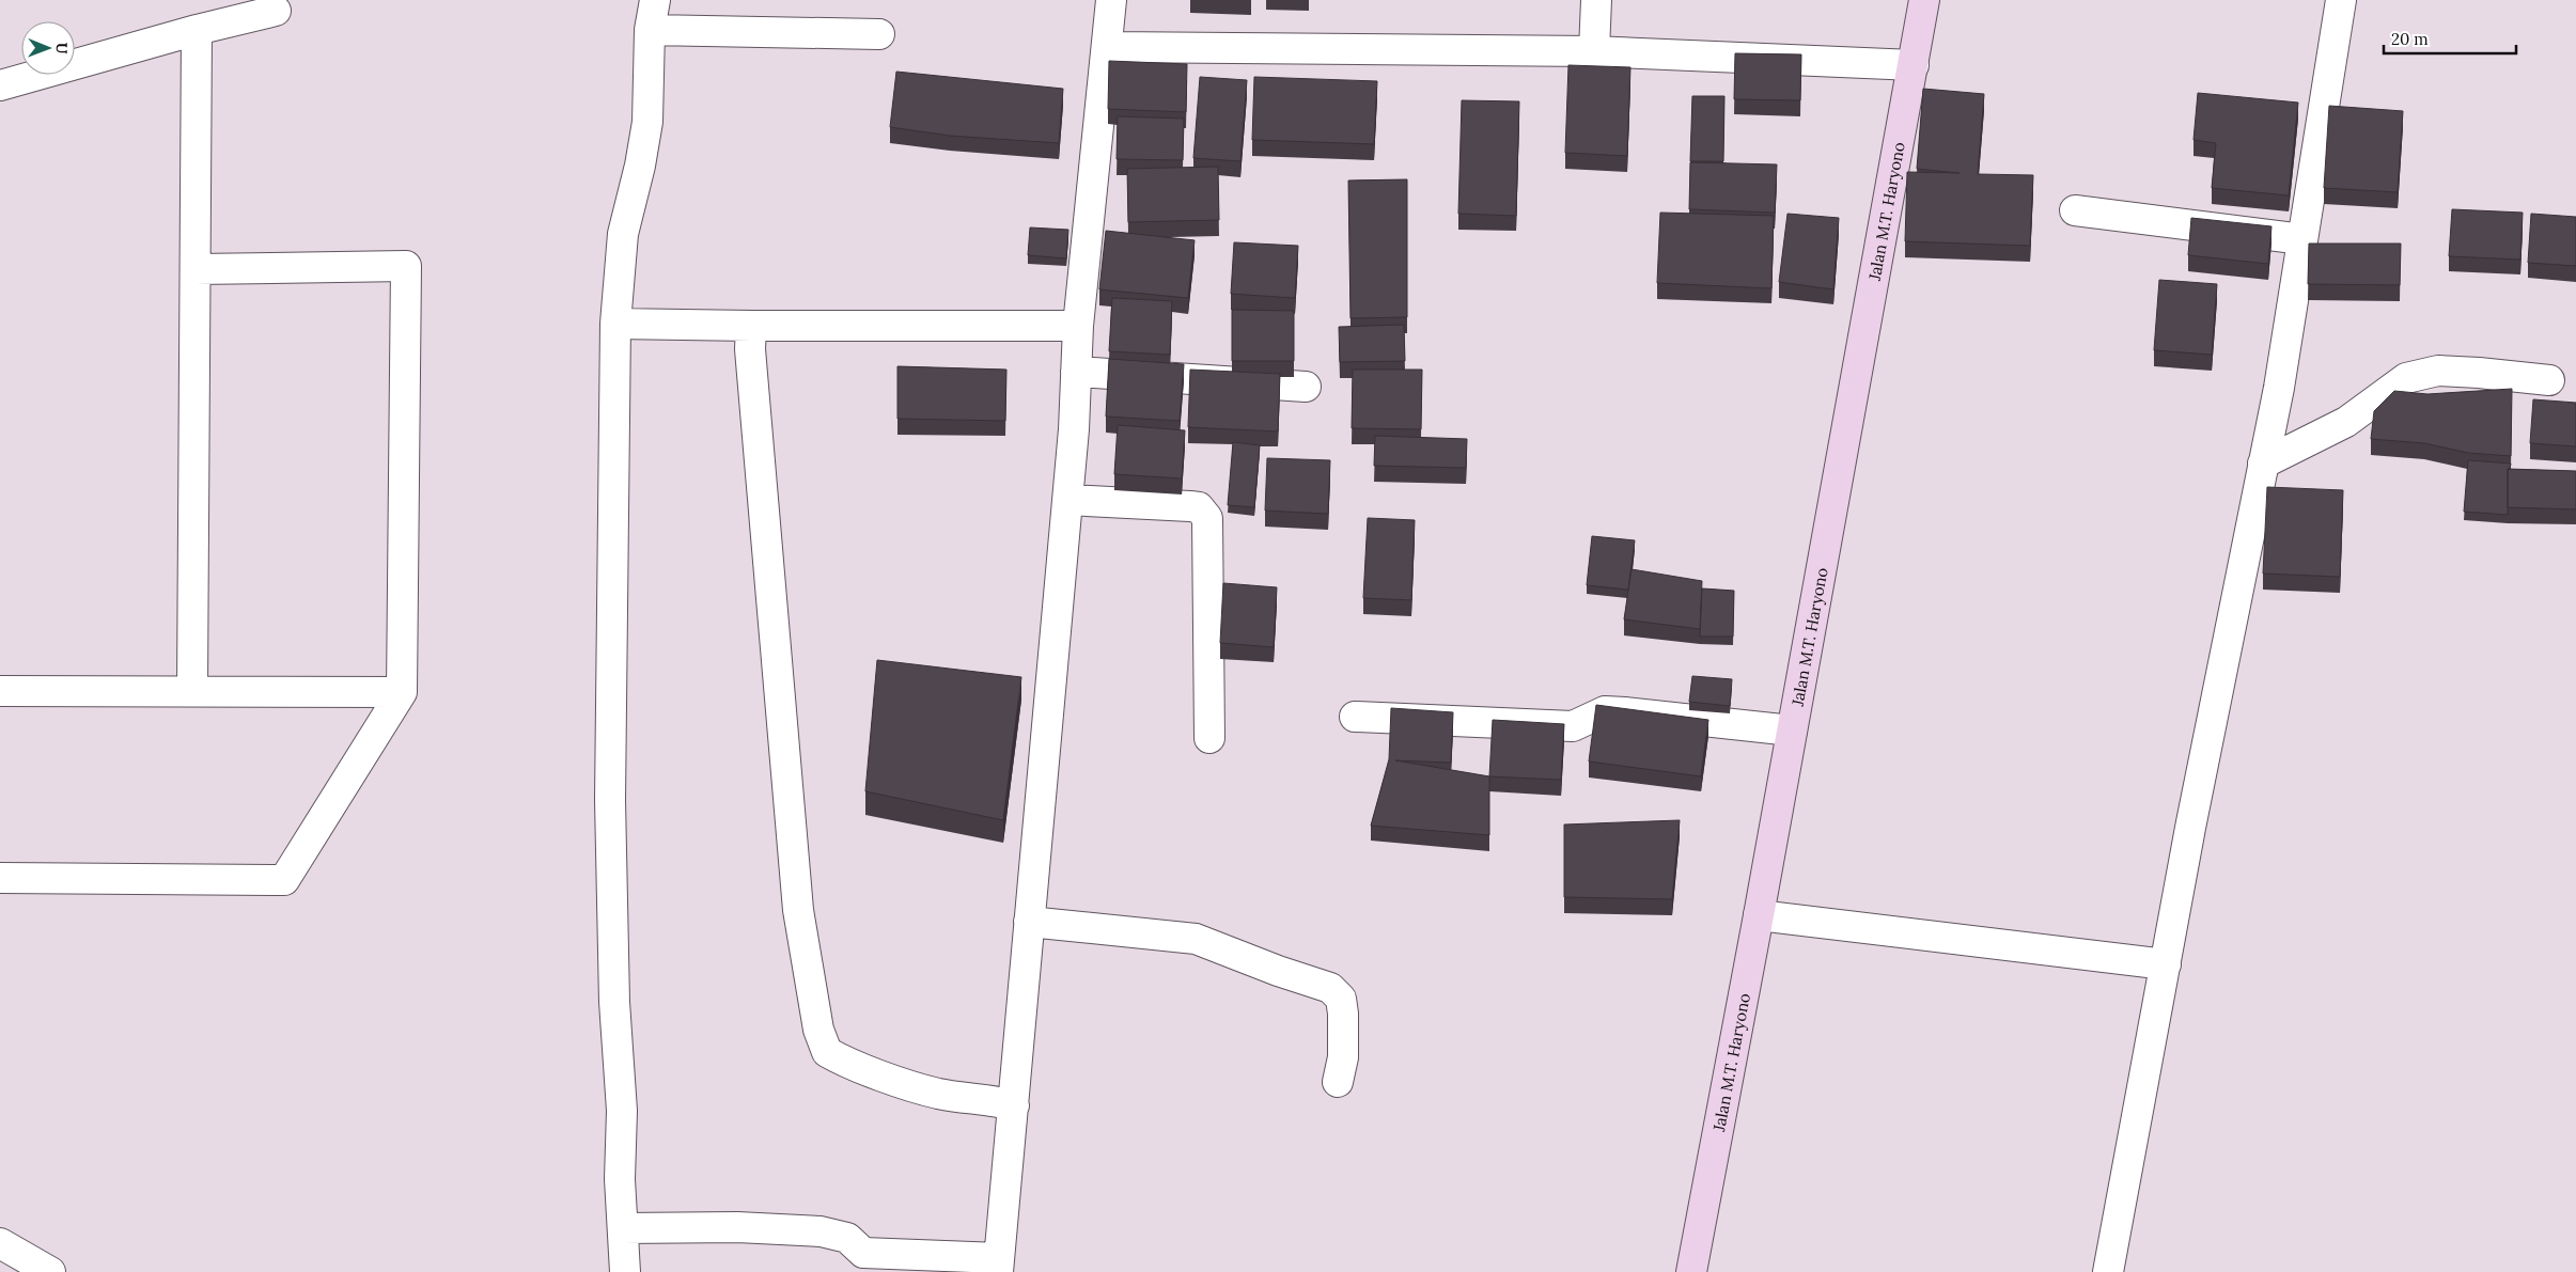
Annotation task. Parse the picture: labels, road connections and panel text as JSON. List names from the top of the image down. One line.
{"streets":{"main road":["Jalan M.T. Haryono"]},"scale_bar":"20 m","north":"right"}
